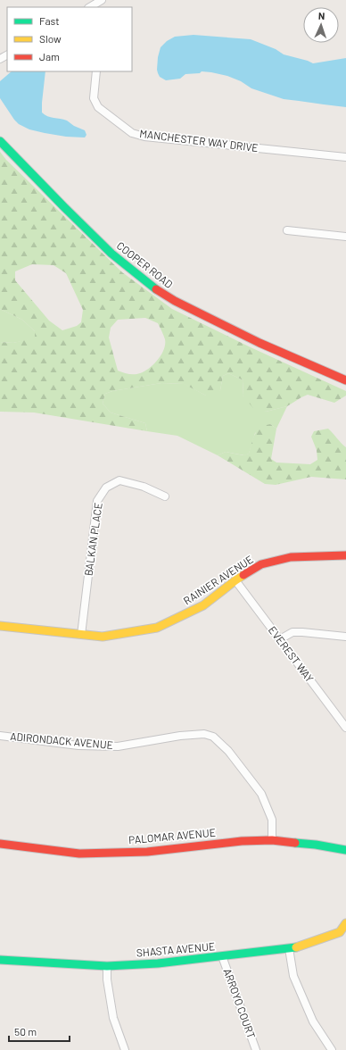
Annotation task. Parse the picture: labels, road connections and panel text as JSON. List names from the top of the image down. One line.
{"streets":{"street":["MANCHESTER WAY DRIVE","COOPER ROAD","BALKAN PLACE","RAINIER AVENUE","EVEREST WAY","ADIRONDACK AVENUE","PALOMAR AVENUE","SHASTA AVENUE","ARROYO COURT"]},"crossings":[["BALKAN PLACE","RAINIER AVENUE"],["RAINIER AVENUE","EVEREST WAY"],["ADIRONDACK AVENUE","PALOMAR AVENUE"],["SHASTA AVENUE","ARROYO COURT"]],"legend":["Fast","Slow","Jam"],"scale_bar":"50 m","north":"top"}
